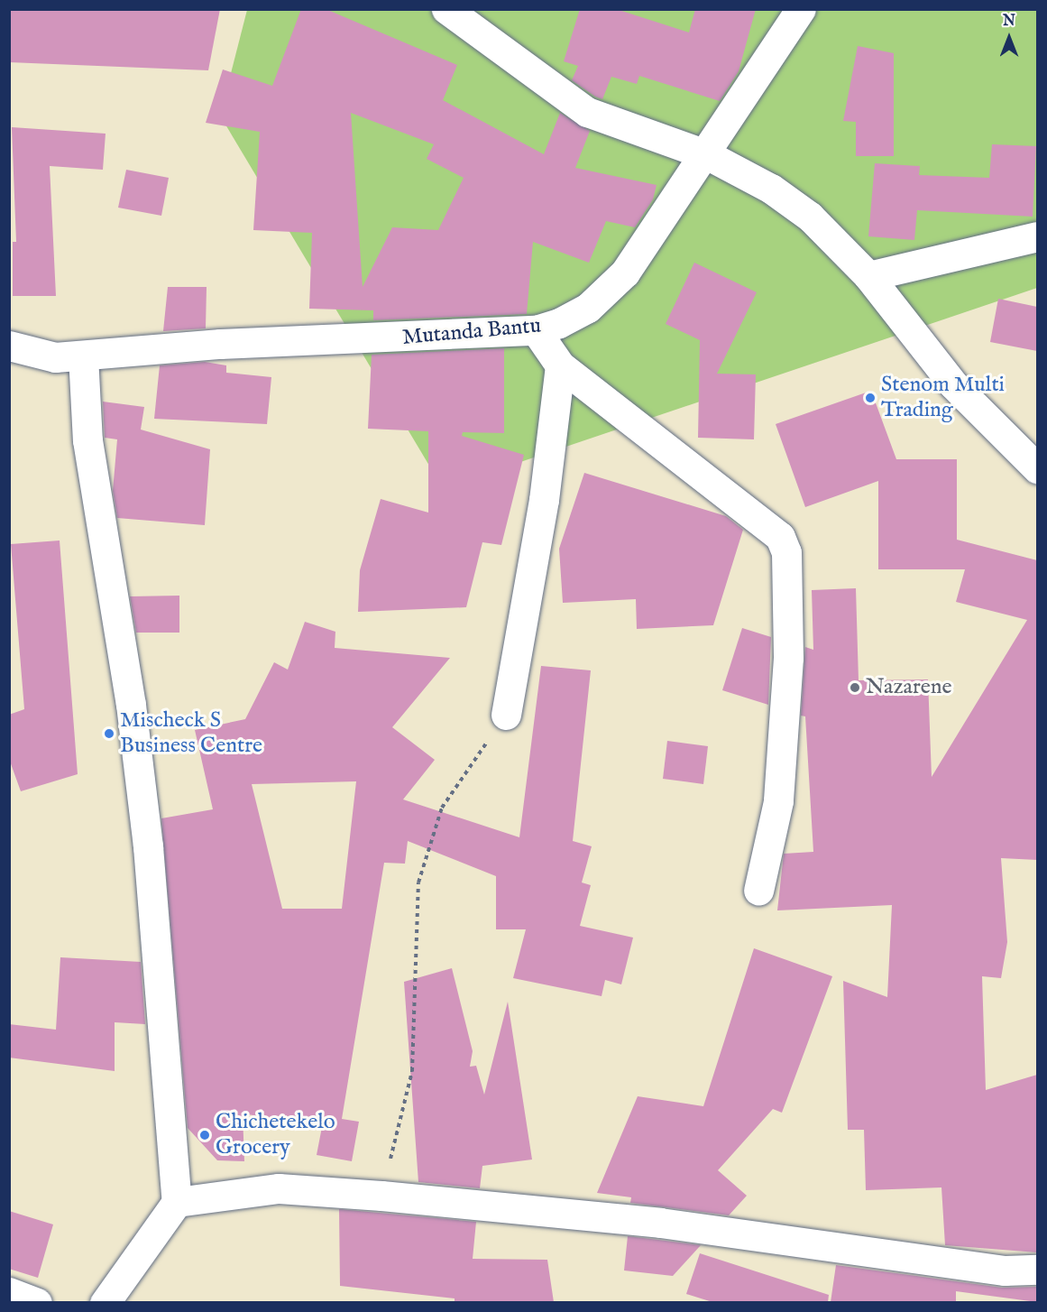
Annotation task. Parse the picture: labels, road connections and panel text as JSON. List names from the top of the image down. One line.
{"streets":{"street":["Mutanda Bantu"]},"places":["Stenom Multi Trading","Nazarene","Mischeck S Business Centre","Chichetekelo Grocery"],"north":"top"}
